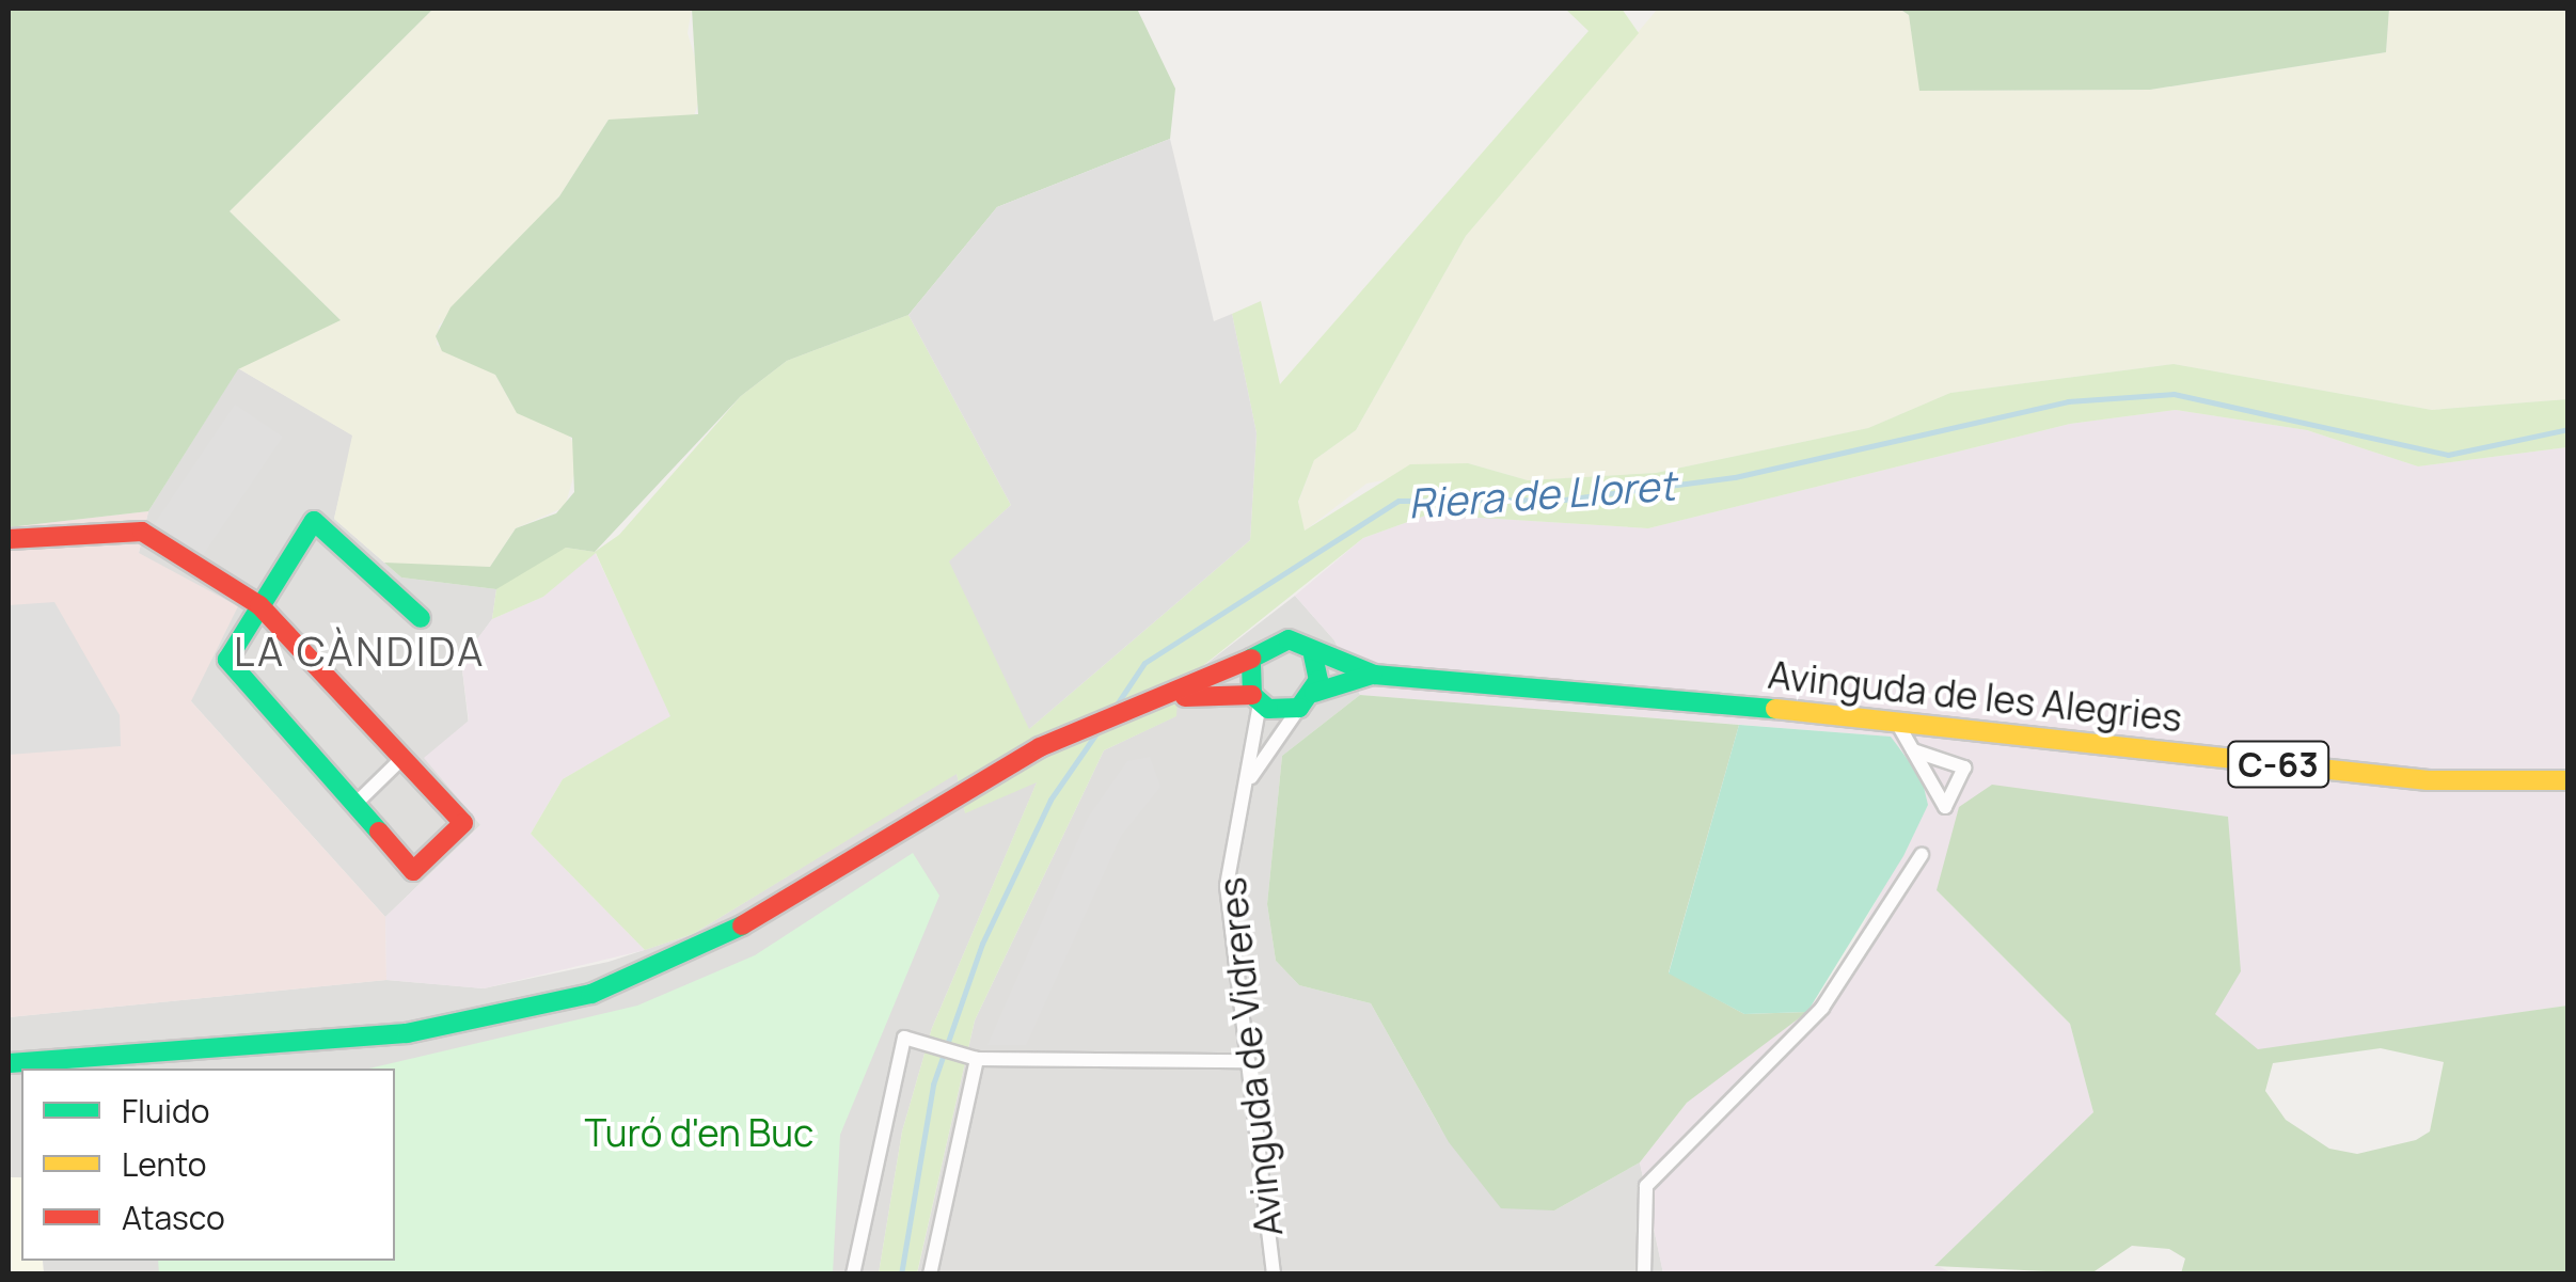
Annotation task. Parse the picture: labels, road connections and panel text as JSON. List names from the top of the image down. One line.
{"streets":{"main road":["Avinguda de les Alegries","C-63"],"street":["Avinguda de Vidreres"]},"crossings":[["Avinguda de les Alegries","C-63"],["C-63","Avinguda de Vidreres"]],"districts":["LA CÀNDIDA"],"water":["Riera de Lloret"],"parks":["Turó d'en Buc"],"legend":["Fluido","Lento","Atasco"]}
